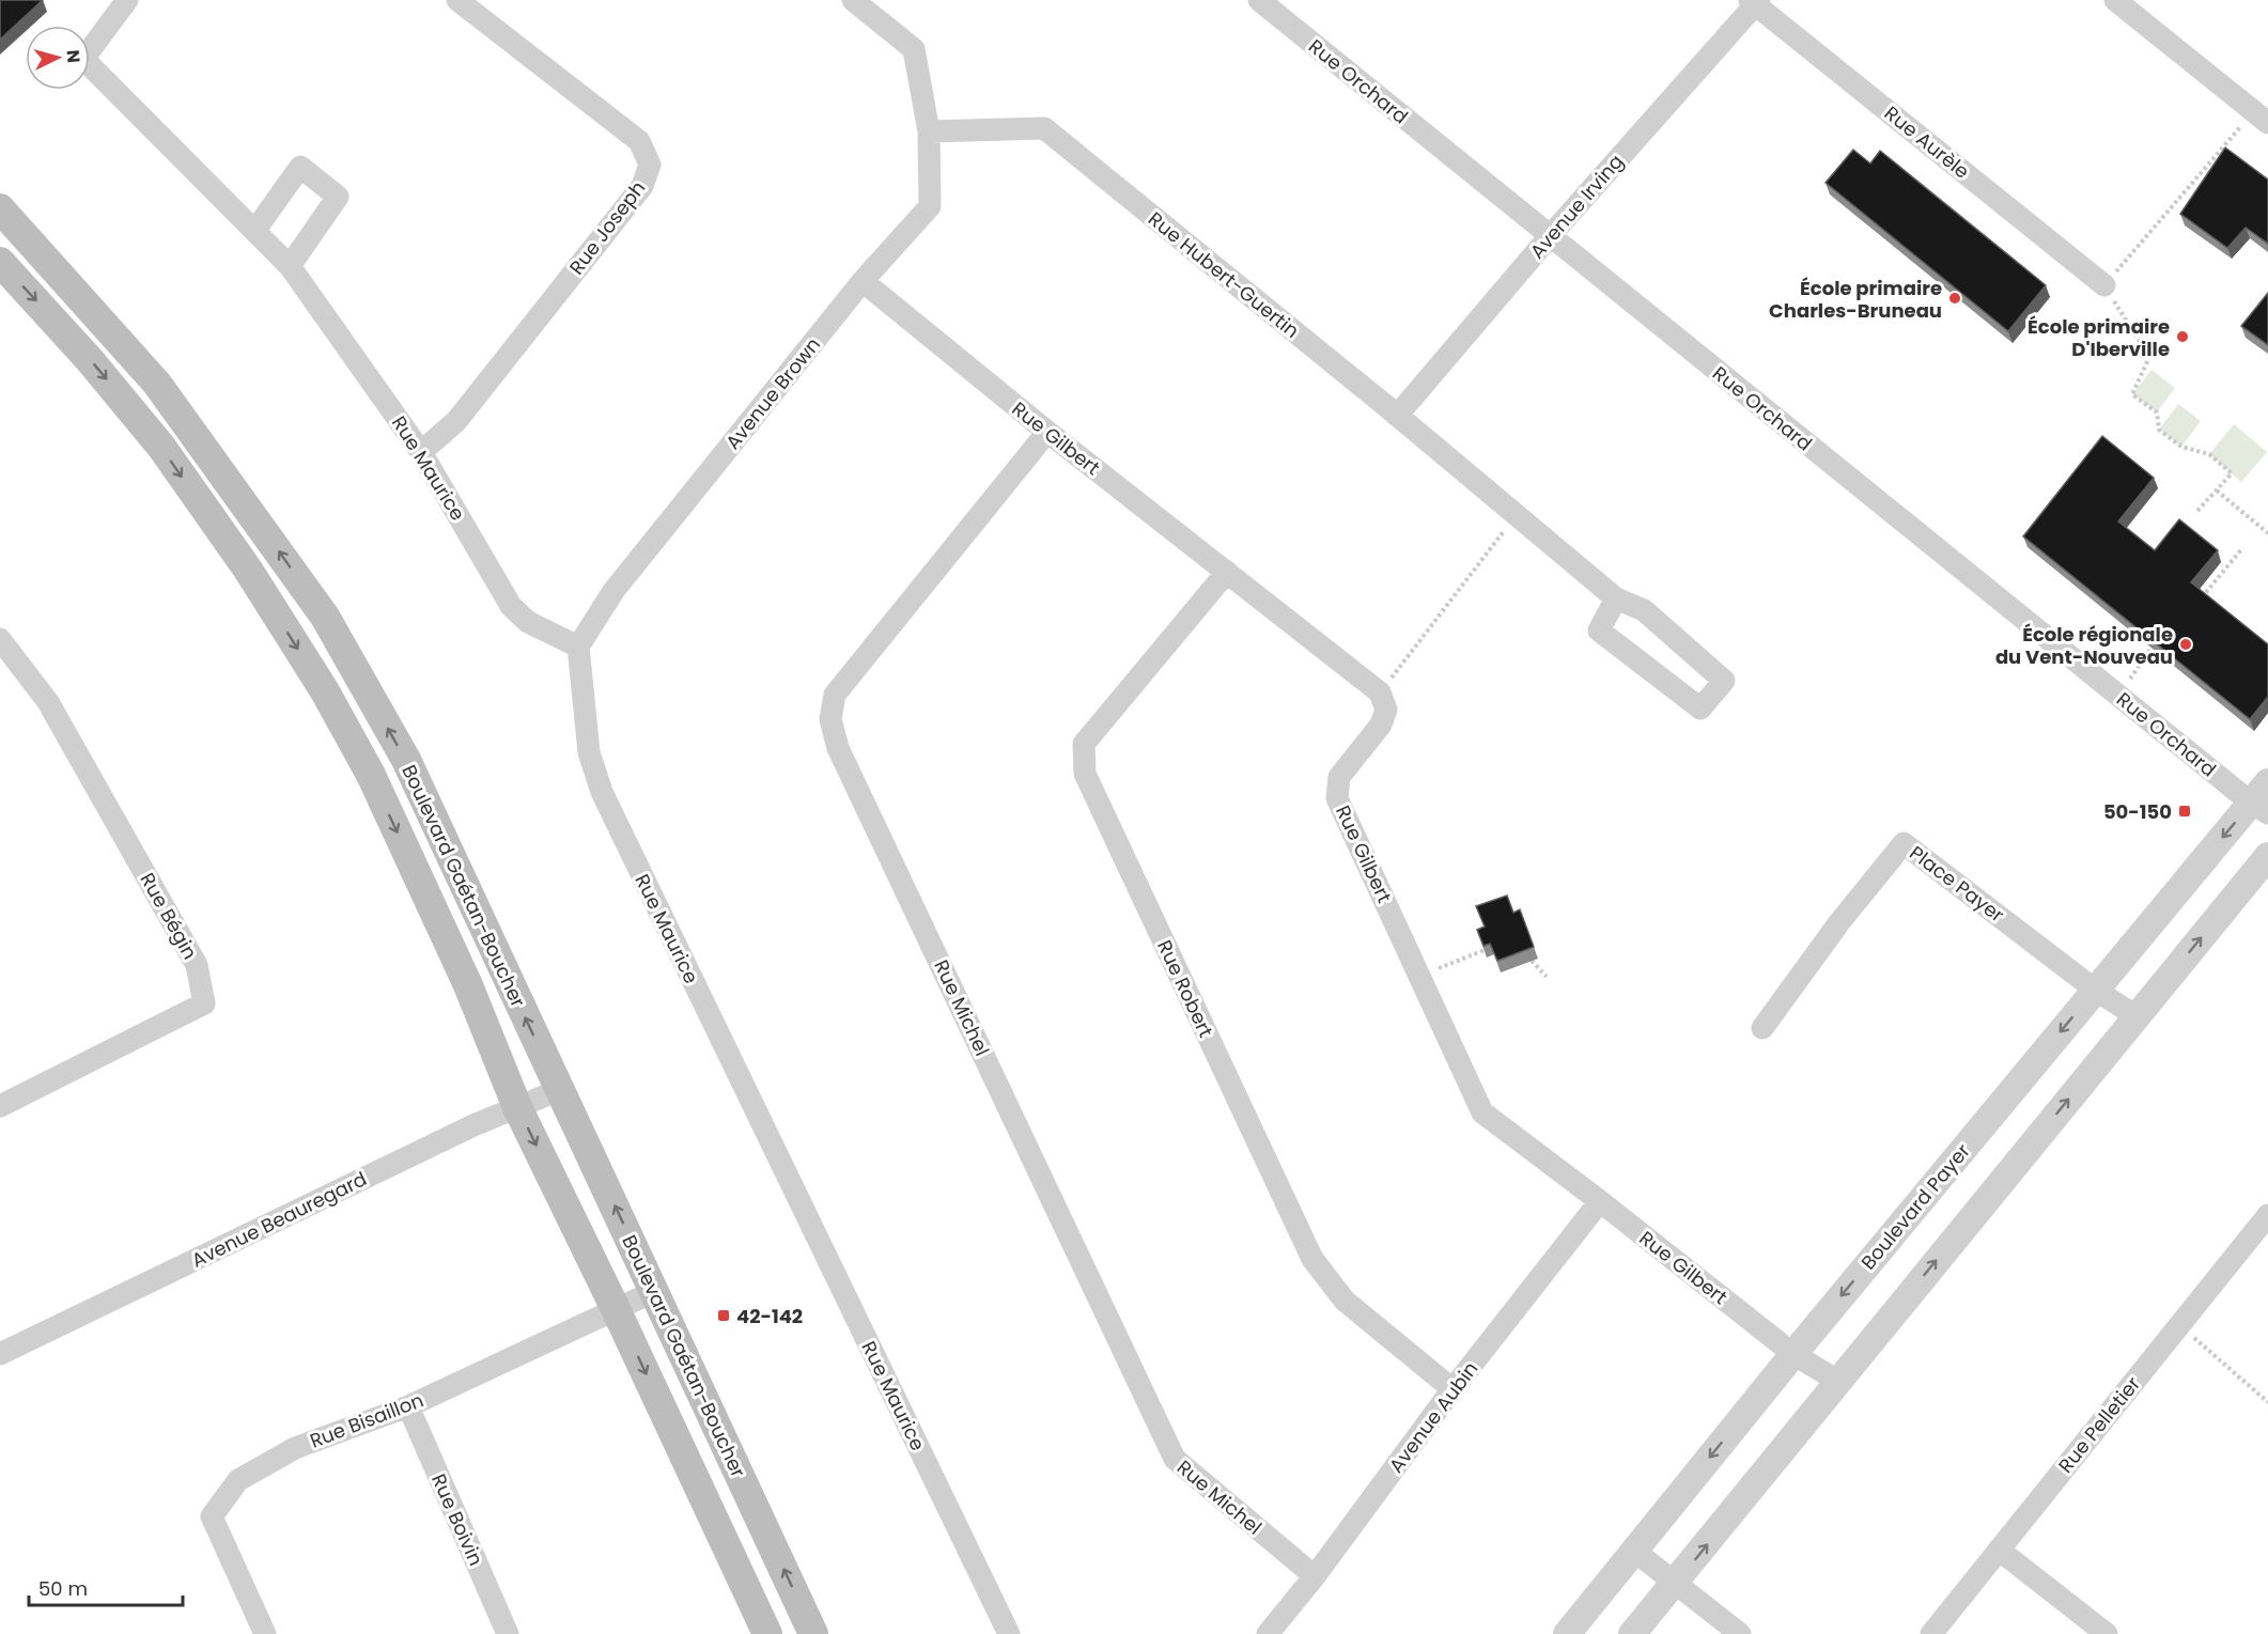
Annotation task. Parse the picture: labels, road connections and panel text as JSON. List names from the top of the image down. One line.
{"streets":{"main road":["Boulevard Gaétan-Boucher"],"street":["Rue Orchard","Rue Aurèle","Avenue Irving","Rue Joseph","Rue Hubert-Guertin","Avenue Brown","Rue Gilbert","Rue Maurice","Place Payer","Rue Bégin","Rue Robert","Rue Michel","Boulevard Payer","Avenue Beauregard","Avenue Aubin","Rue Bisaillon","Rue Pelletier","Rue Boivin"]},"crossings":[["Rue Orchard","Avenue Irving"],["Rue Orchard","Boulevard Payer"],["Rue Aurèle","Avenue Irving"],["Avenue Irving","Rue Hubert-Guertin"],["Rue Joseph","Rue Maurice"],["Rue Hubert-Guertin","Avenue Brown"],["Avenue Brown","Rue Gilbert"],["Avenue Brown","Rue Maurice"],["Rue Gilbert","Rue Robert"],["Rue Gilbert","Rue Michel"],["Rue Gilbert","Boulevard Payer"],["Rue Gilbert","Avenue Aubin"],["Place Payer","Boulevard Payer"],["Boulevard Gaétan-Boucher","Avenue Beauregard"],["Boulevard Gaétan-Boucher","Rue Bisaillon"],["Rue Robert","Avenue Aubin"],["Rue Michel","Avenue Aubin"],["Rue Bisaillon","Rue Boivin"]],"places":{"other":["École primaire Charles-Bruneau","École primaire D'Iberville","École régionale du Vent-Nouveau"],"transit":["50-150","42-142"]},"scale_bar":"50 m","north":"right"}
